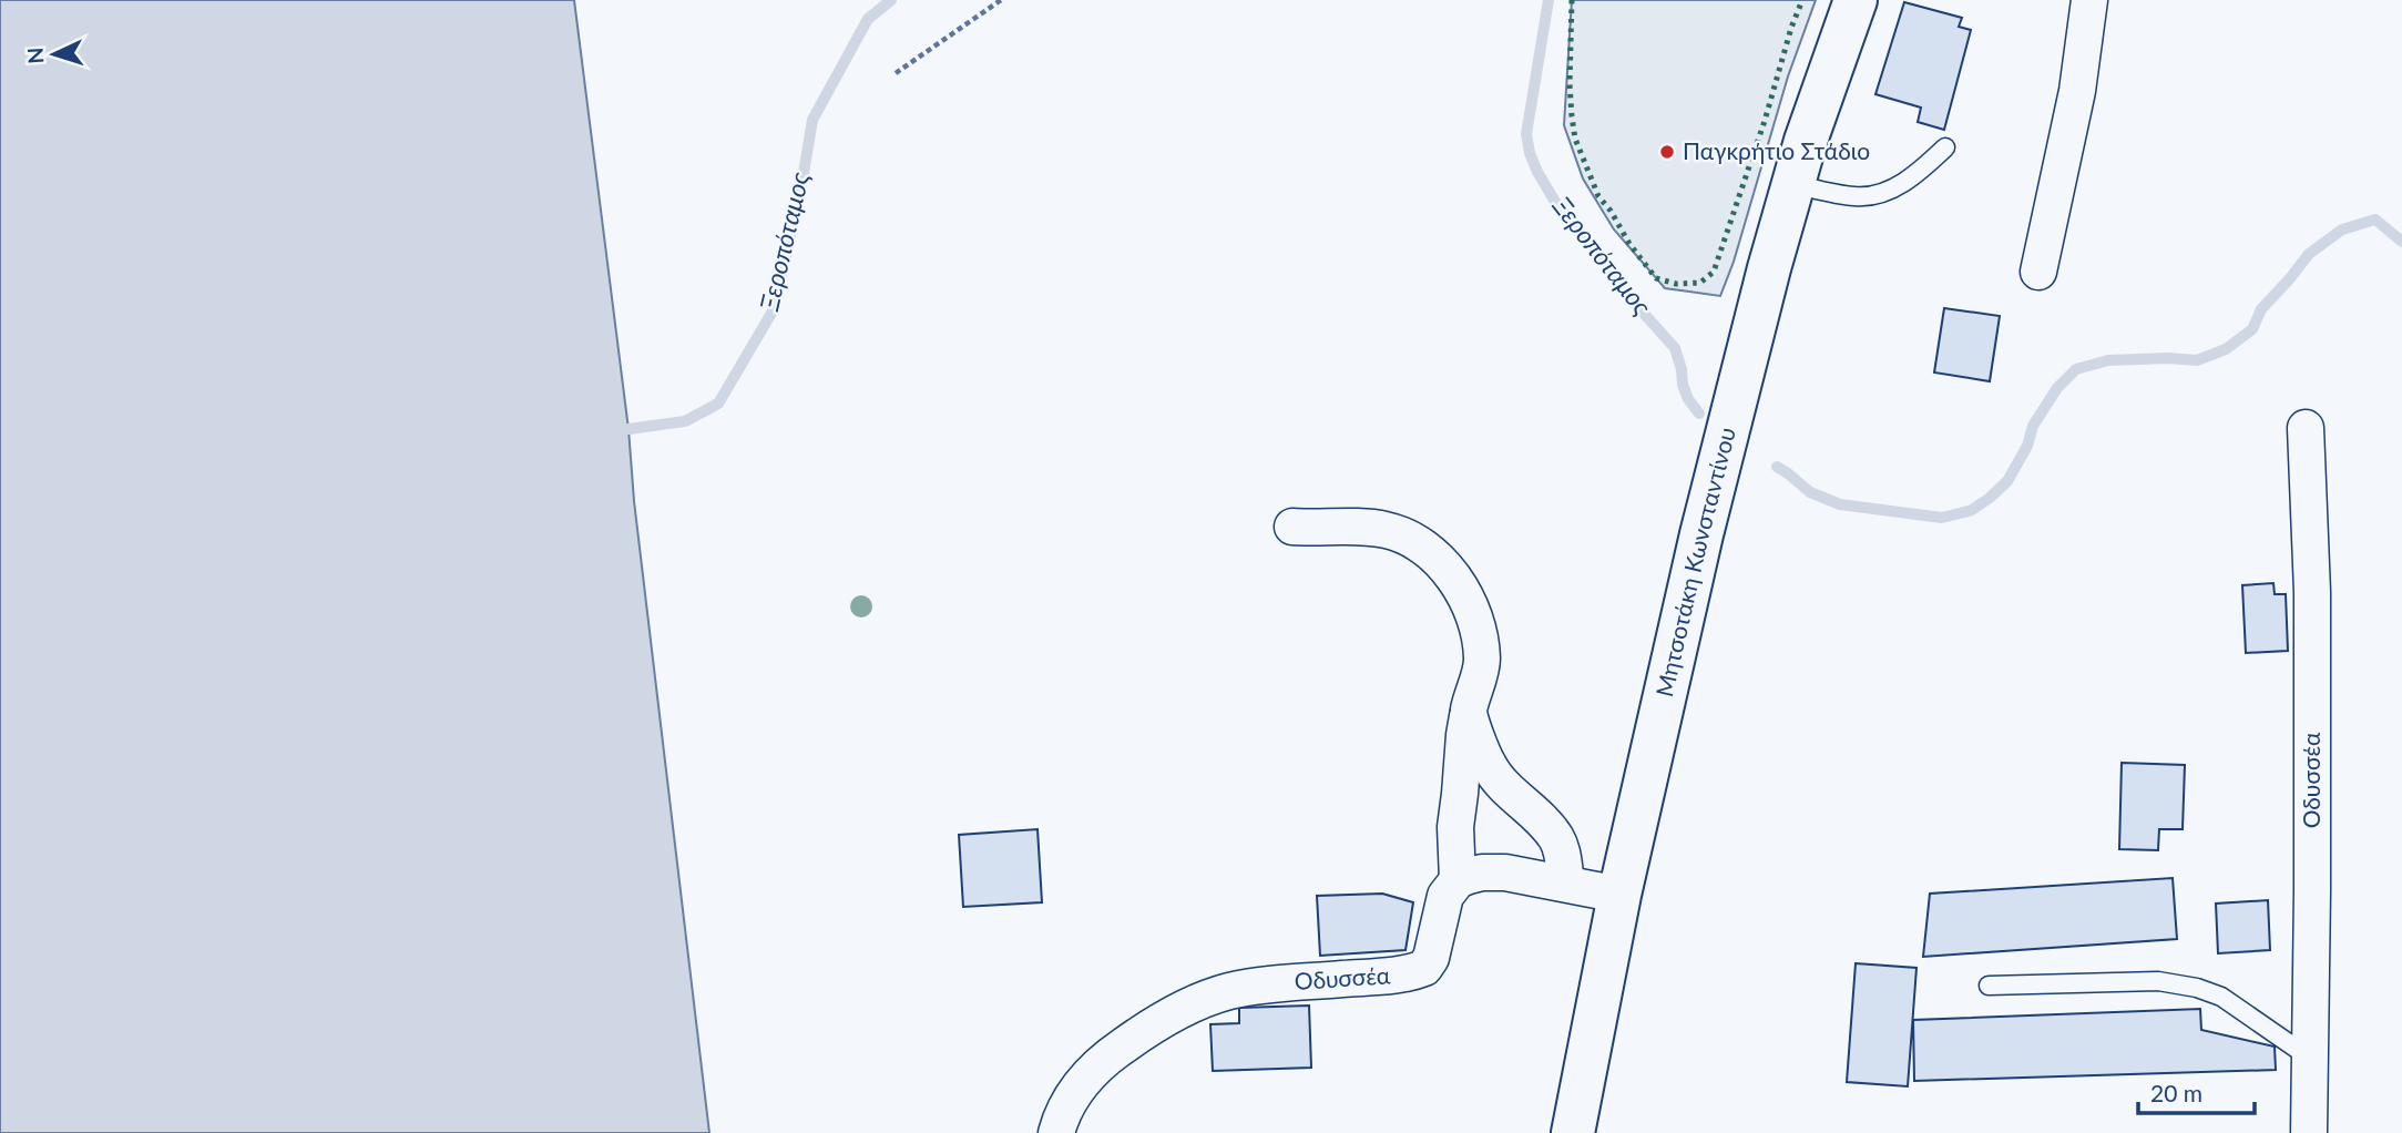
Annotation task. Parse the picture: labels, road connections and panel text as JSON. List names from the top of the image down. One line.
{"streets":{"street":["Μητσοτάκη Κωνσταντίνου","Οδυσσέα"]},"water":["Ξεροπόταμος"],"places":["Παγκρήτιο Στάδιο"],"scale_bar":"20 m","north":"left"}
